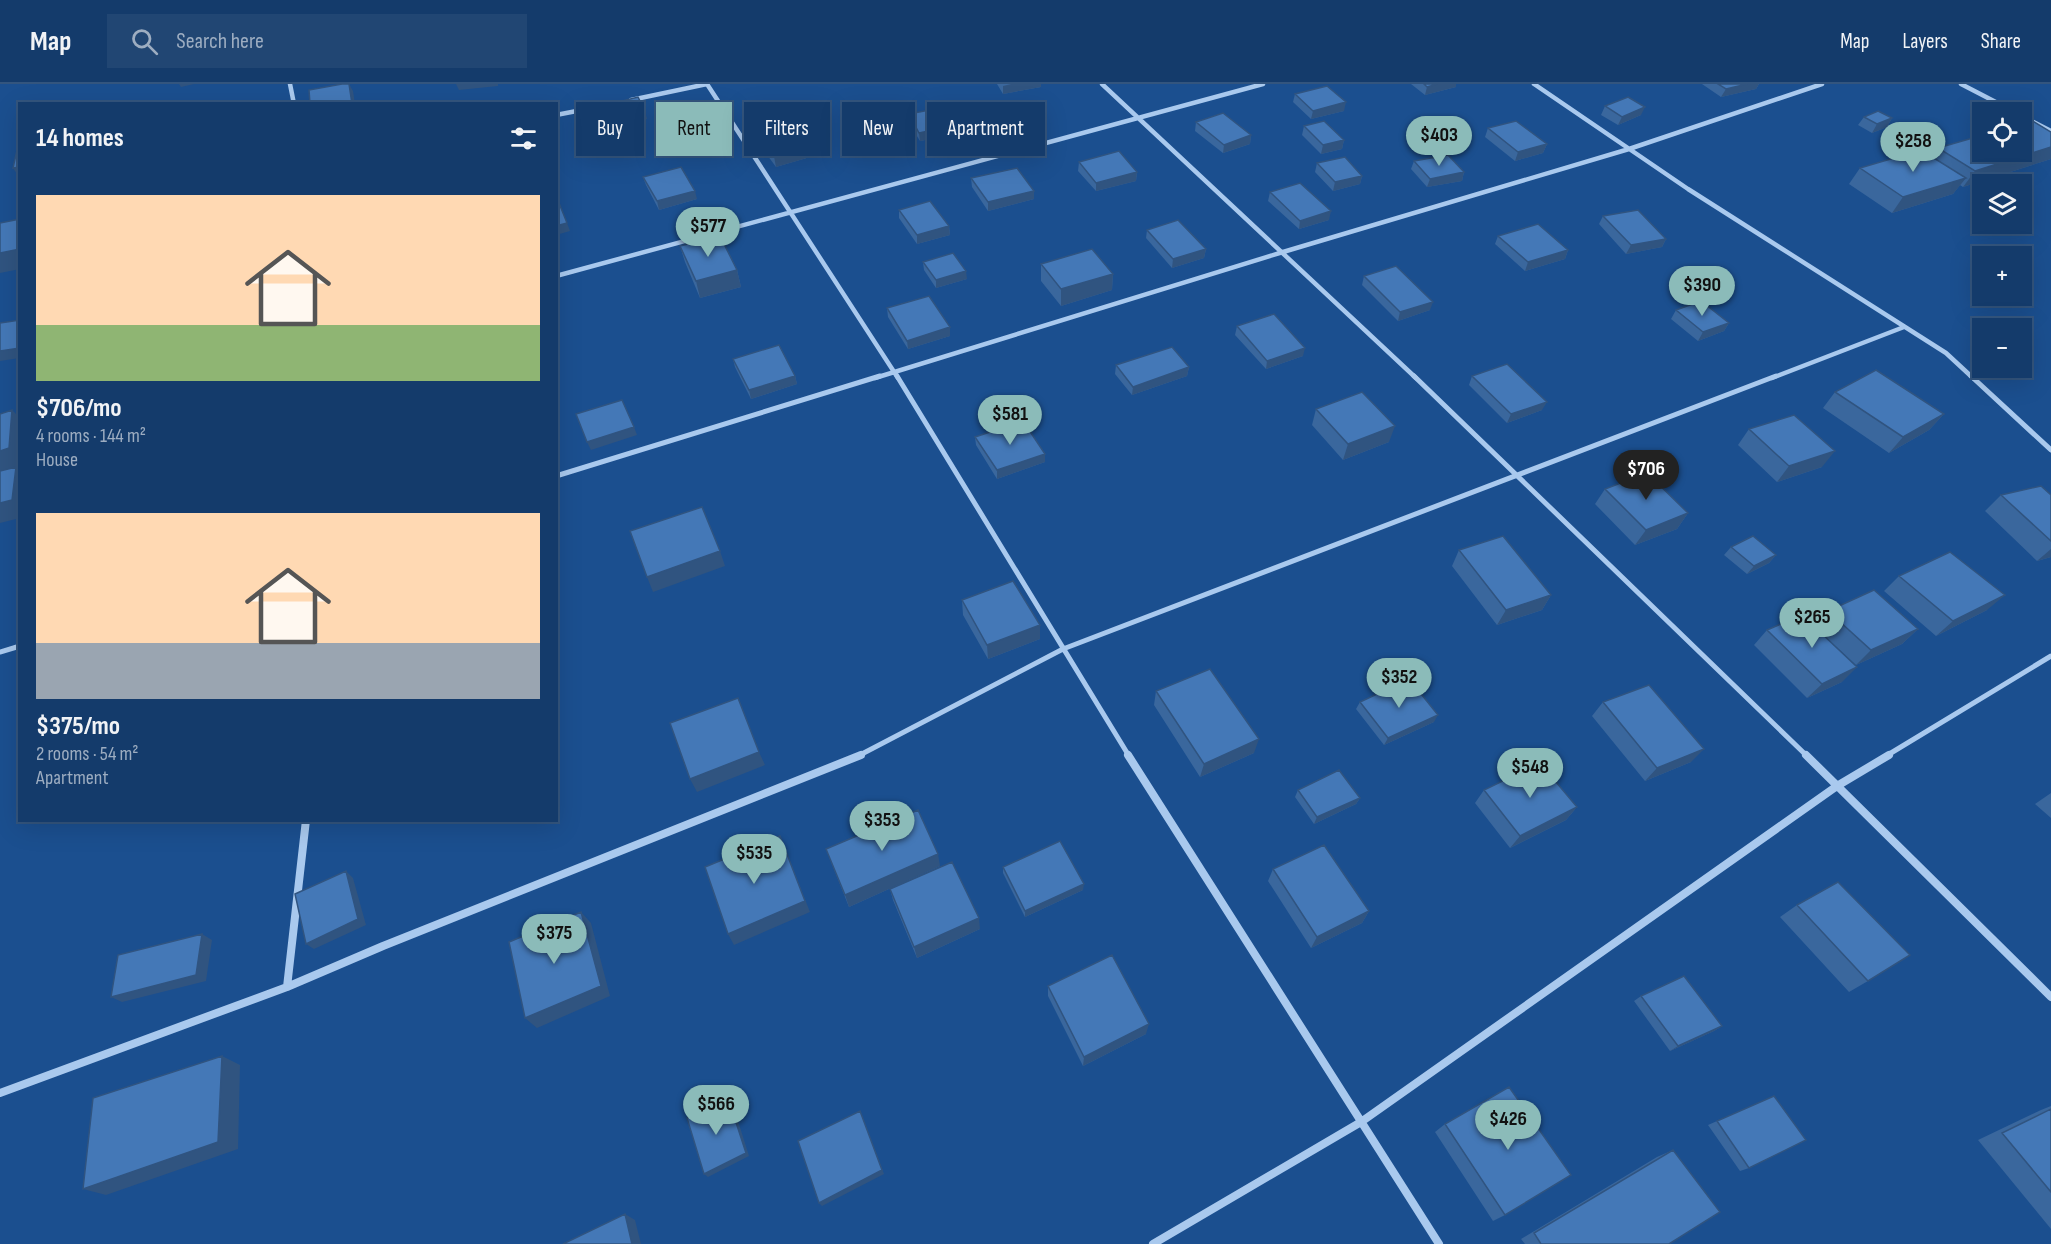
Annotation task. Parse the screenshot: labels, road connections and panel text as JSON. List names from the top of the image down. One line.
{"page":{"header":"Map","search":"Search here","nav":["Map","Layers","Share"],"map_buttons":["+","−"],"chip":["Buy","Rent","Filters","New","Apartment"],"heading":"14 homes","price":["$403","$258","$577","$390","$581","$706","$265","$352","$548","$353","$535","$375","$566","$426"],"list":[{"name":"$706/mo","note":"4 rooms · 144 m² · House"},{"name":"$375/mo","note":"2 rooms · 54 m² · Apartment"}]}}
